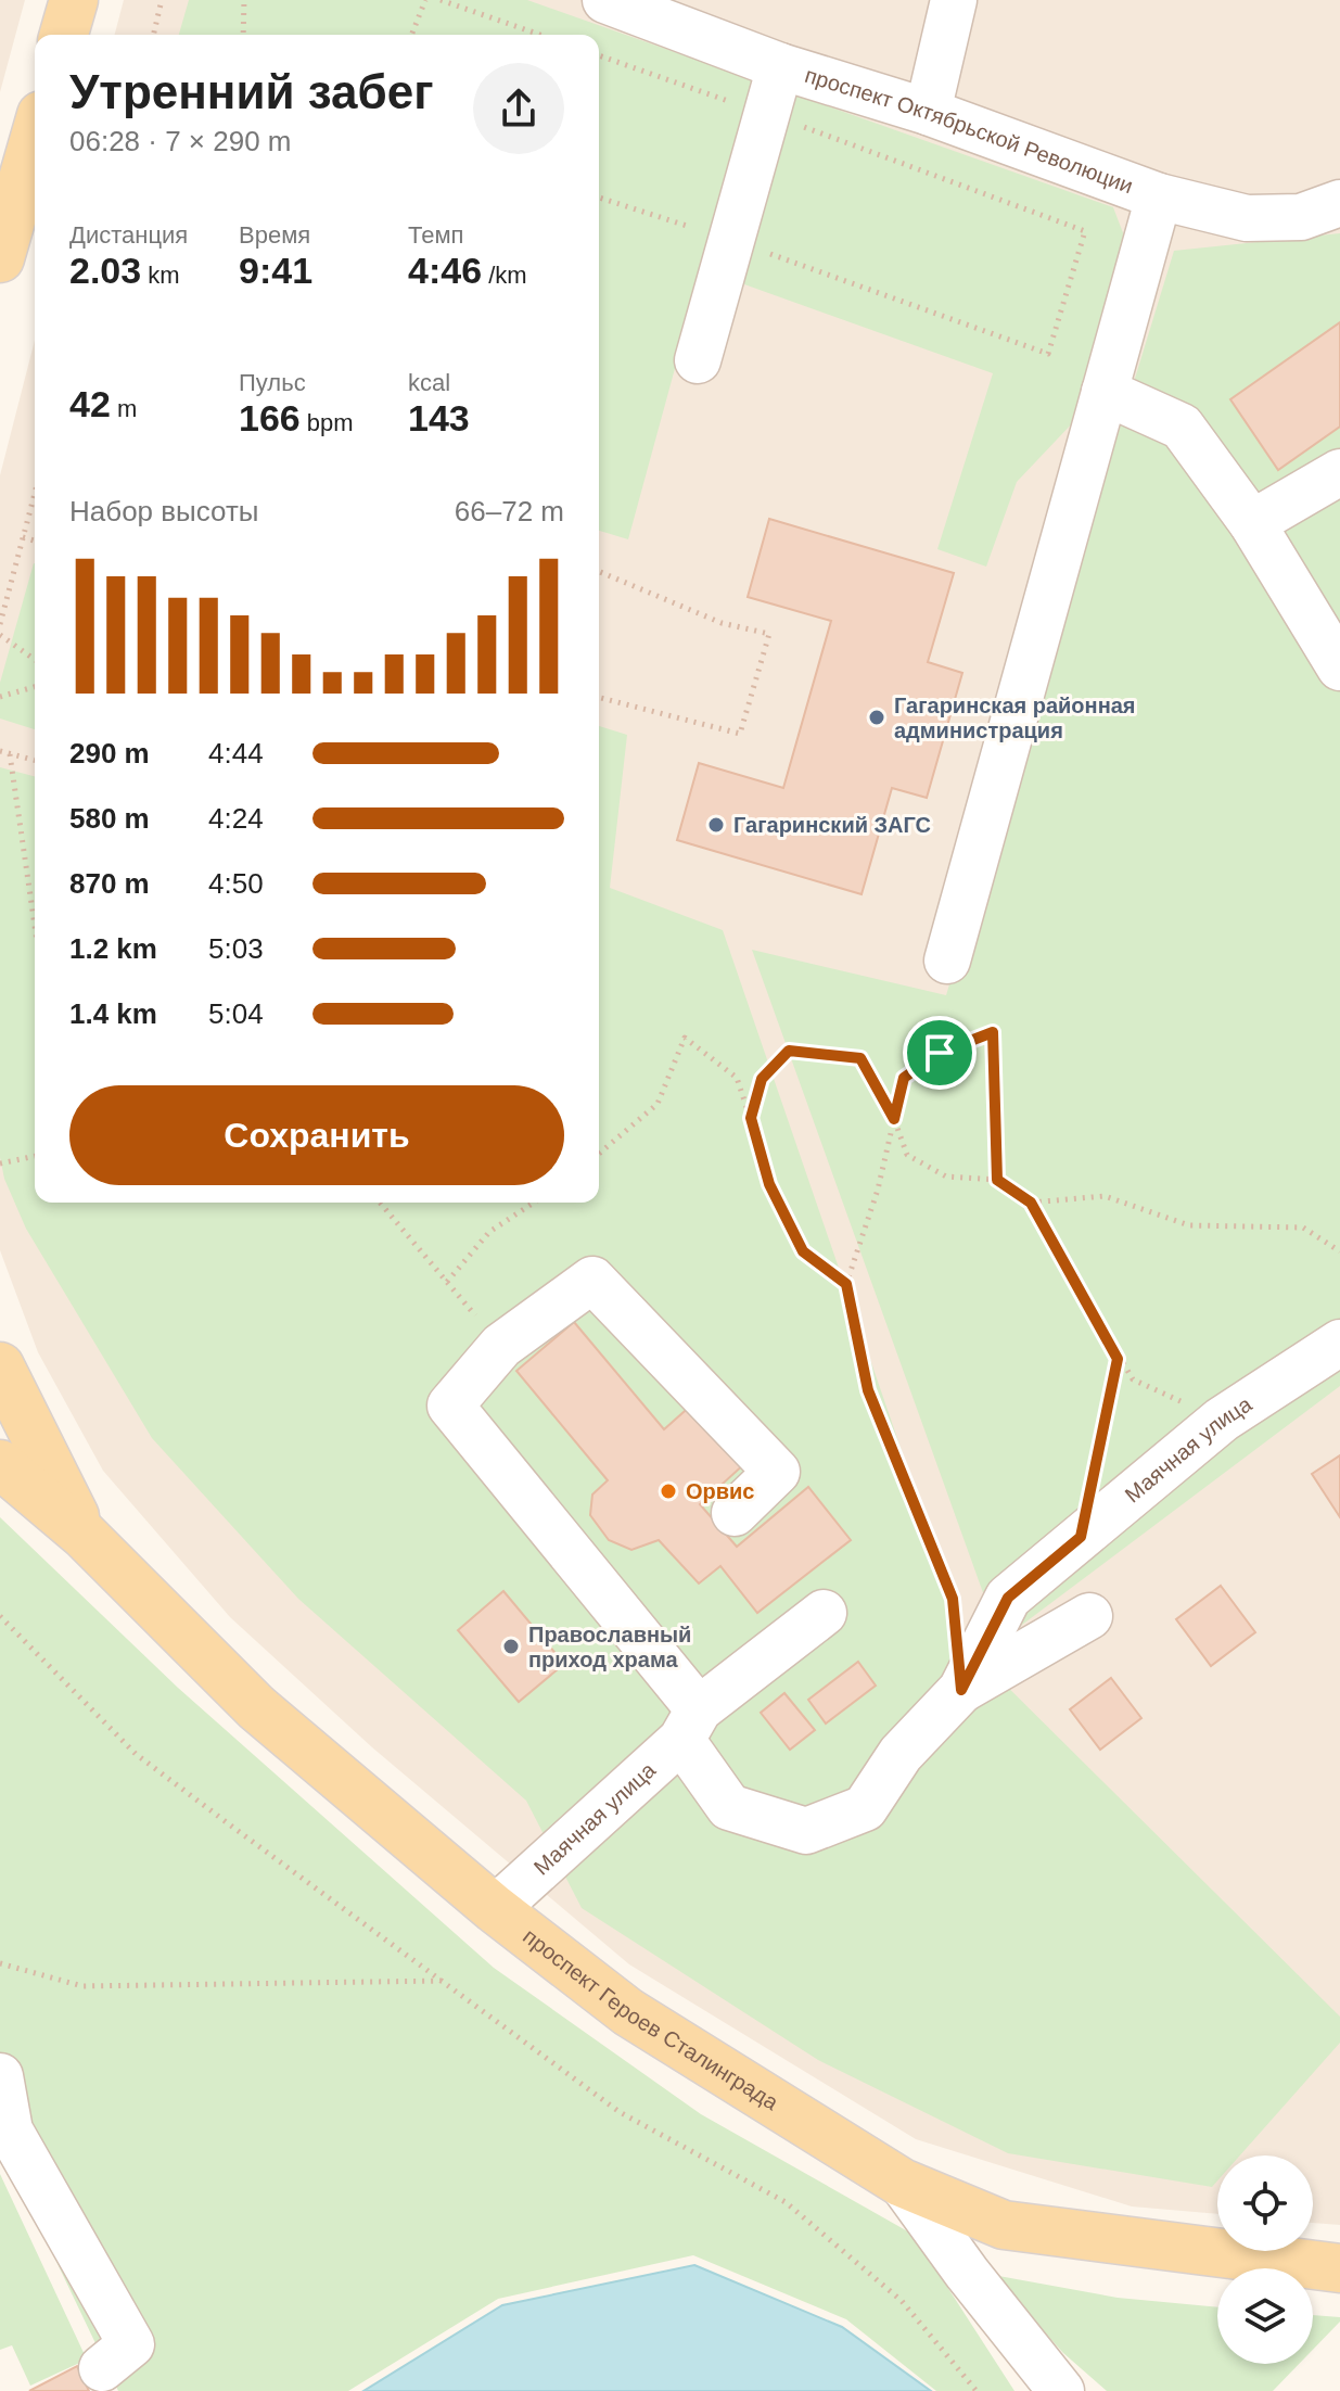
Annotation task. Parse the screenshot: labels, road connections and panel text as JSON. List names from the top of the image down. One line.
{"streets":{"main road":["проспект Героев Сталинграда"],"street":["проспект Октябрьской Революции","Маячная улица"]},"crossings":[["Маячная улица","проспект Героев Сталинграда"]],"places":["Гагаринская районная администрация","Гагаринский ЗАГС","Орвис","Православный приход храма"],"page":{"heading":["Утренний забег","06:28 · 7 × 290 m"],"stats":[["Дистанция","2.03 km"],["Время","9:41"],["Темп","4:46 /km"],["42 m"],["Пульс","166 bpm"],["kcal","143"]],"chart":["Набор высоты","66–72 m"],"list":[{"name":"290 m","note":"4:44"},{"name":"580 m","note":"4:24"},{"name":"870 m","note":"4:50"},{"name":"1.2 km","note":"5:03"},{"name":"1.4 km","note":"5:04"}],"buttons":"Сохранить"}}
